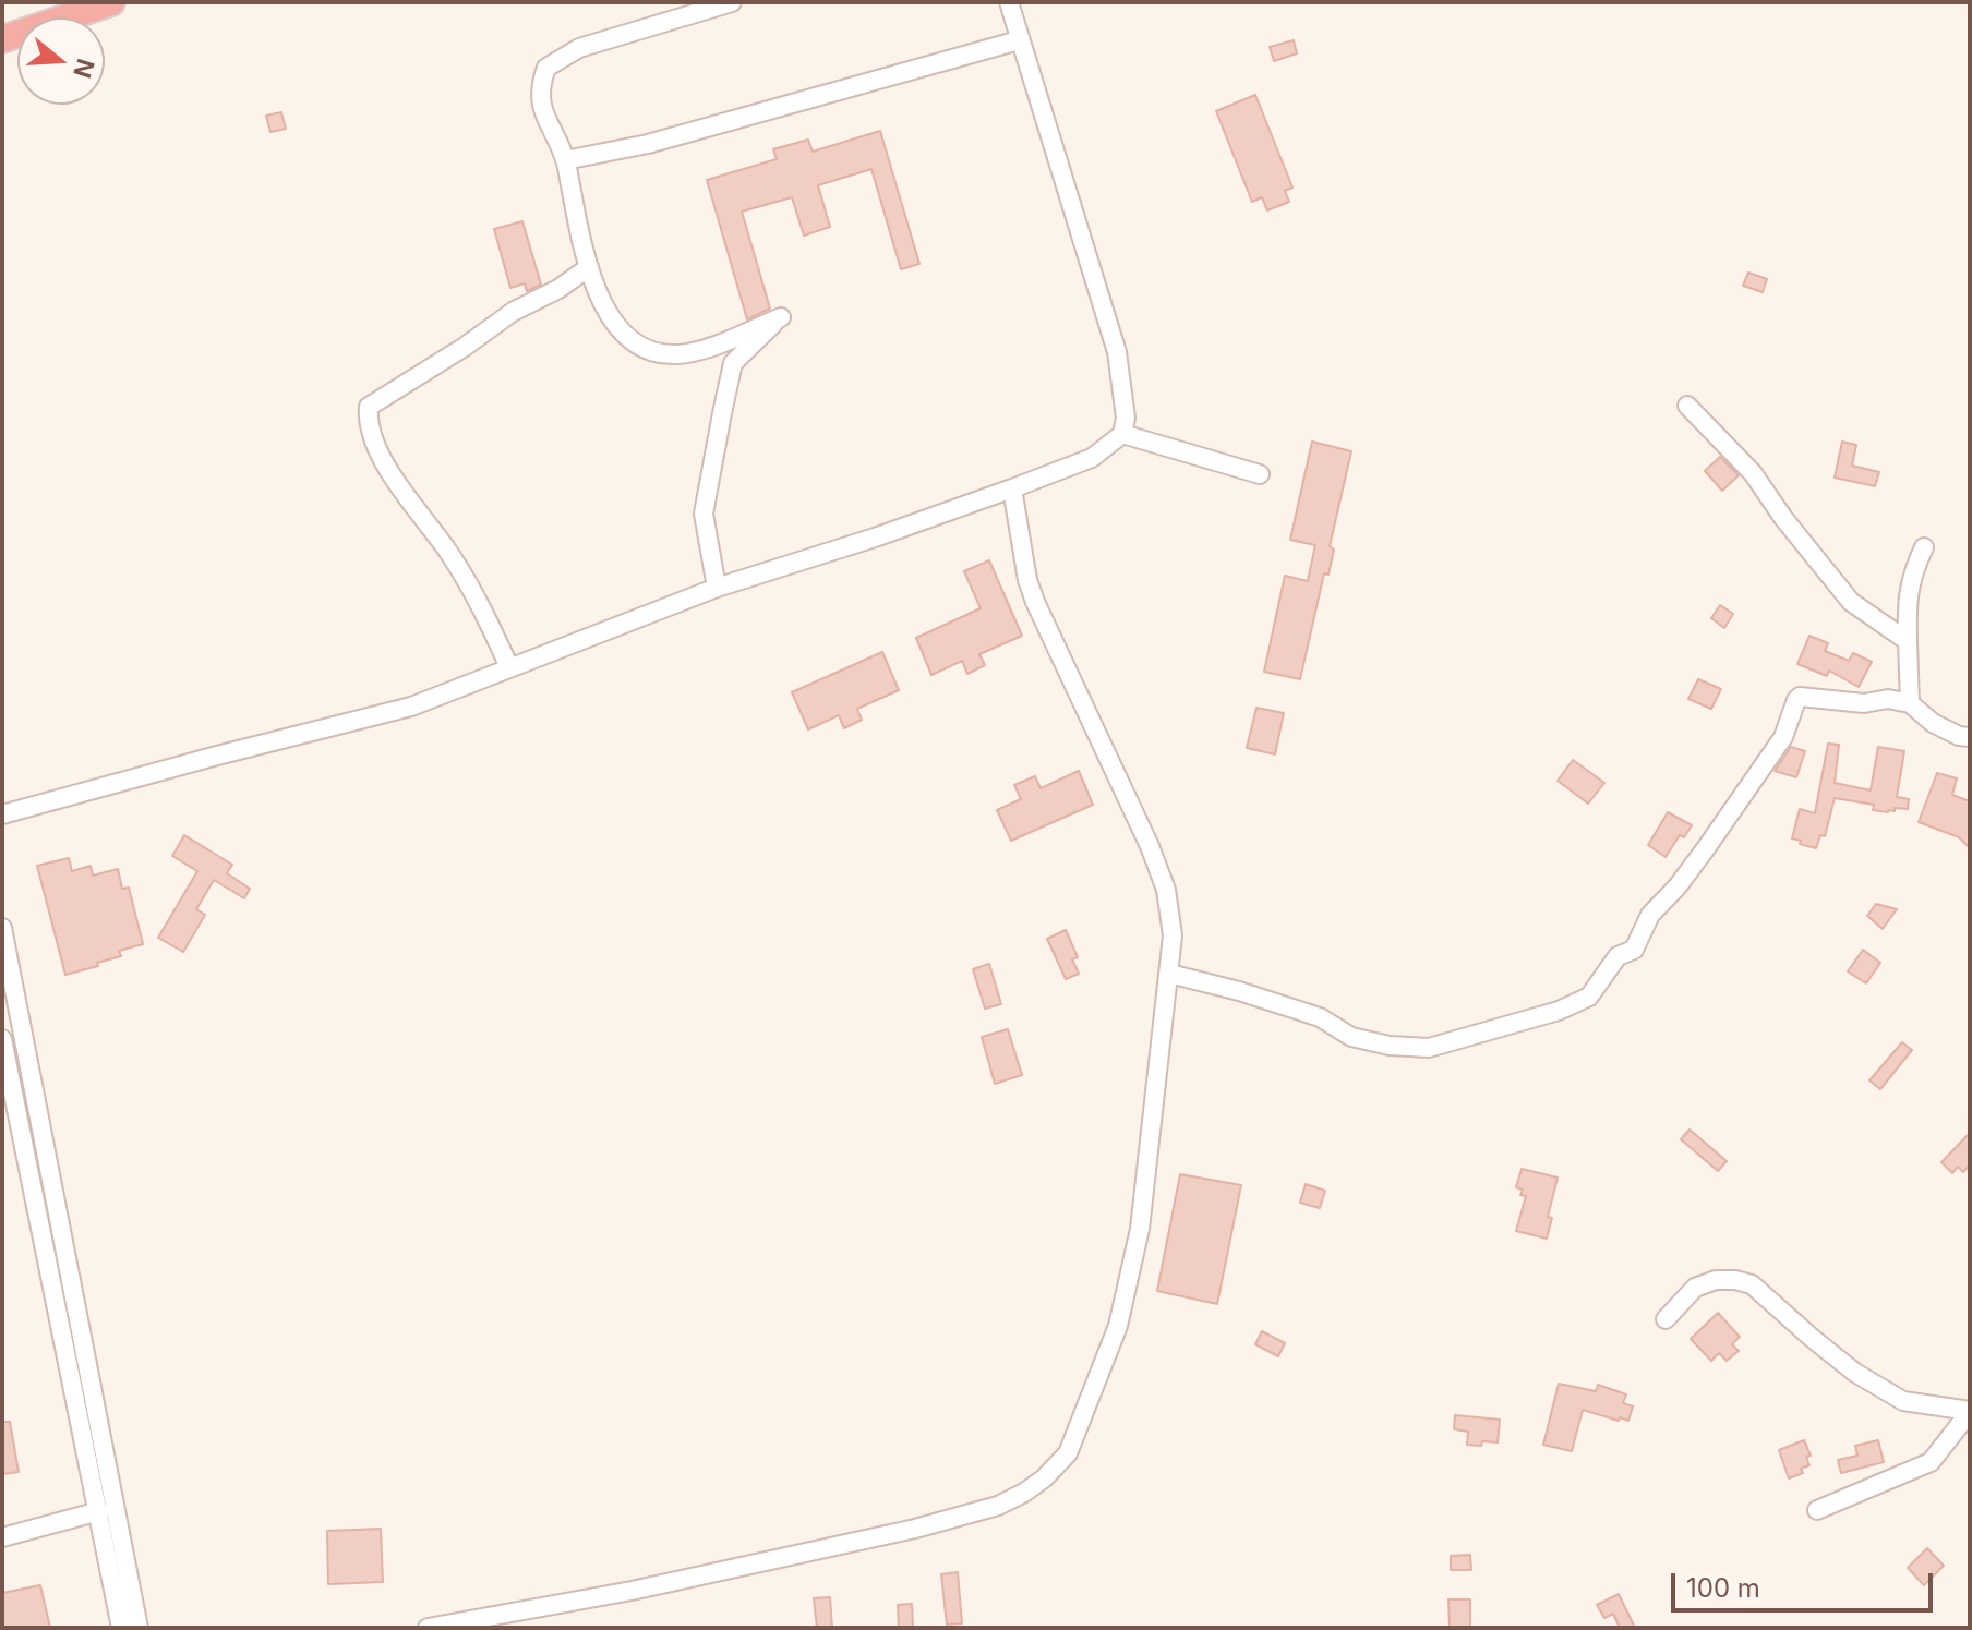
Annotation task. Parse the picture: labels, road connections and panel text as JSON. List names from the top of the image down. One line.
{"scale_bar":"100 m","north":"right"}
